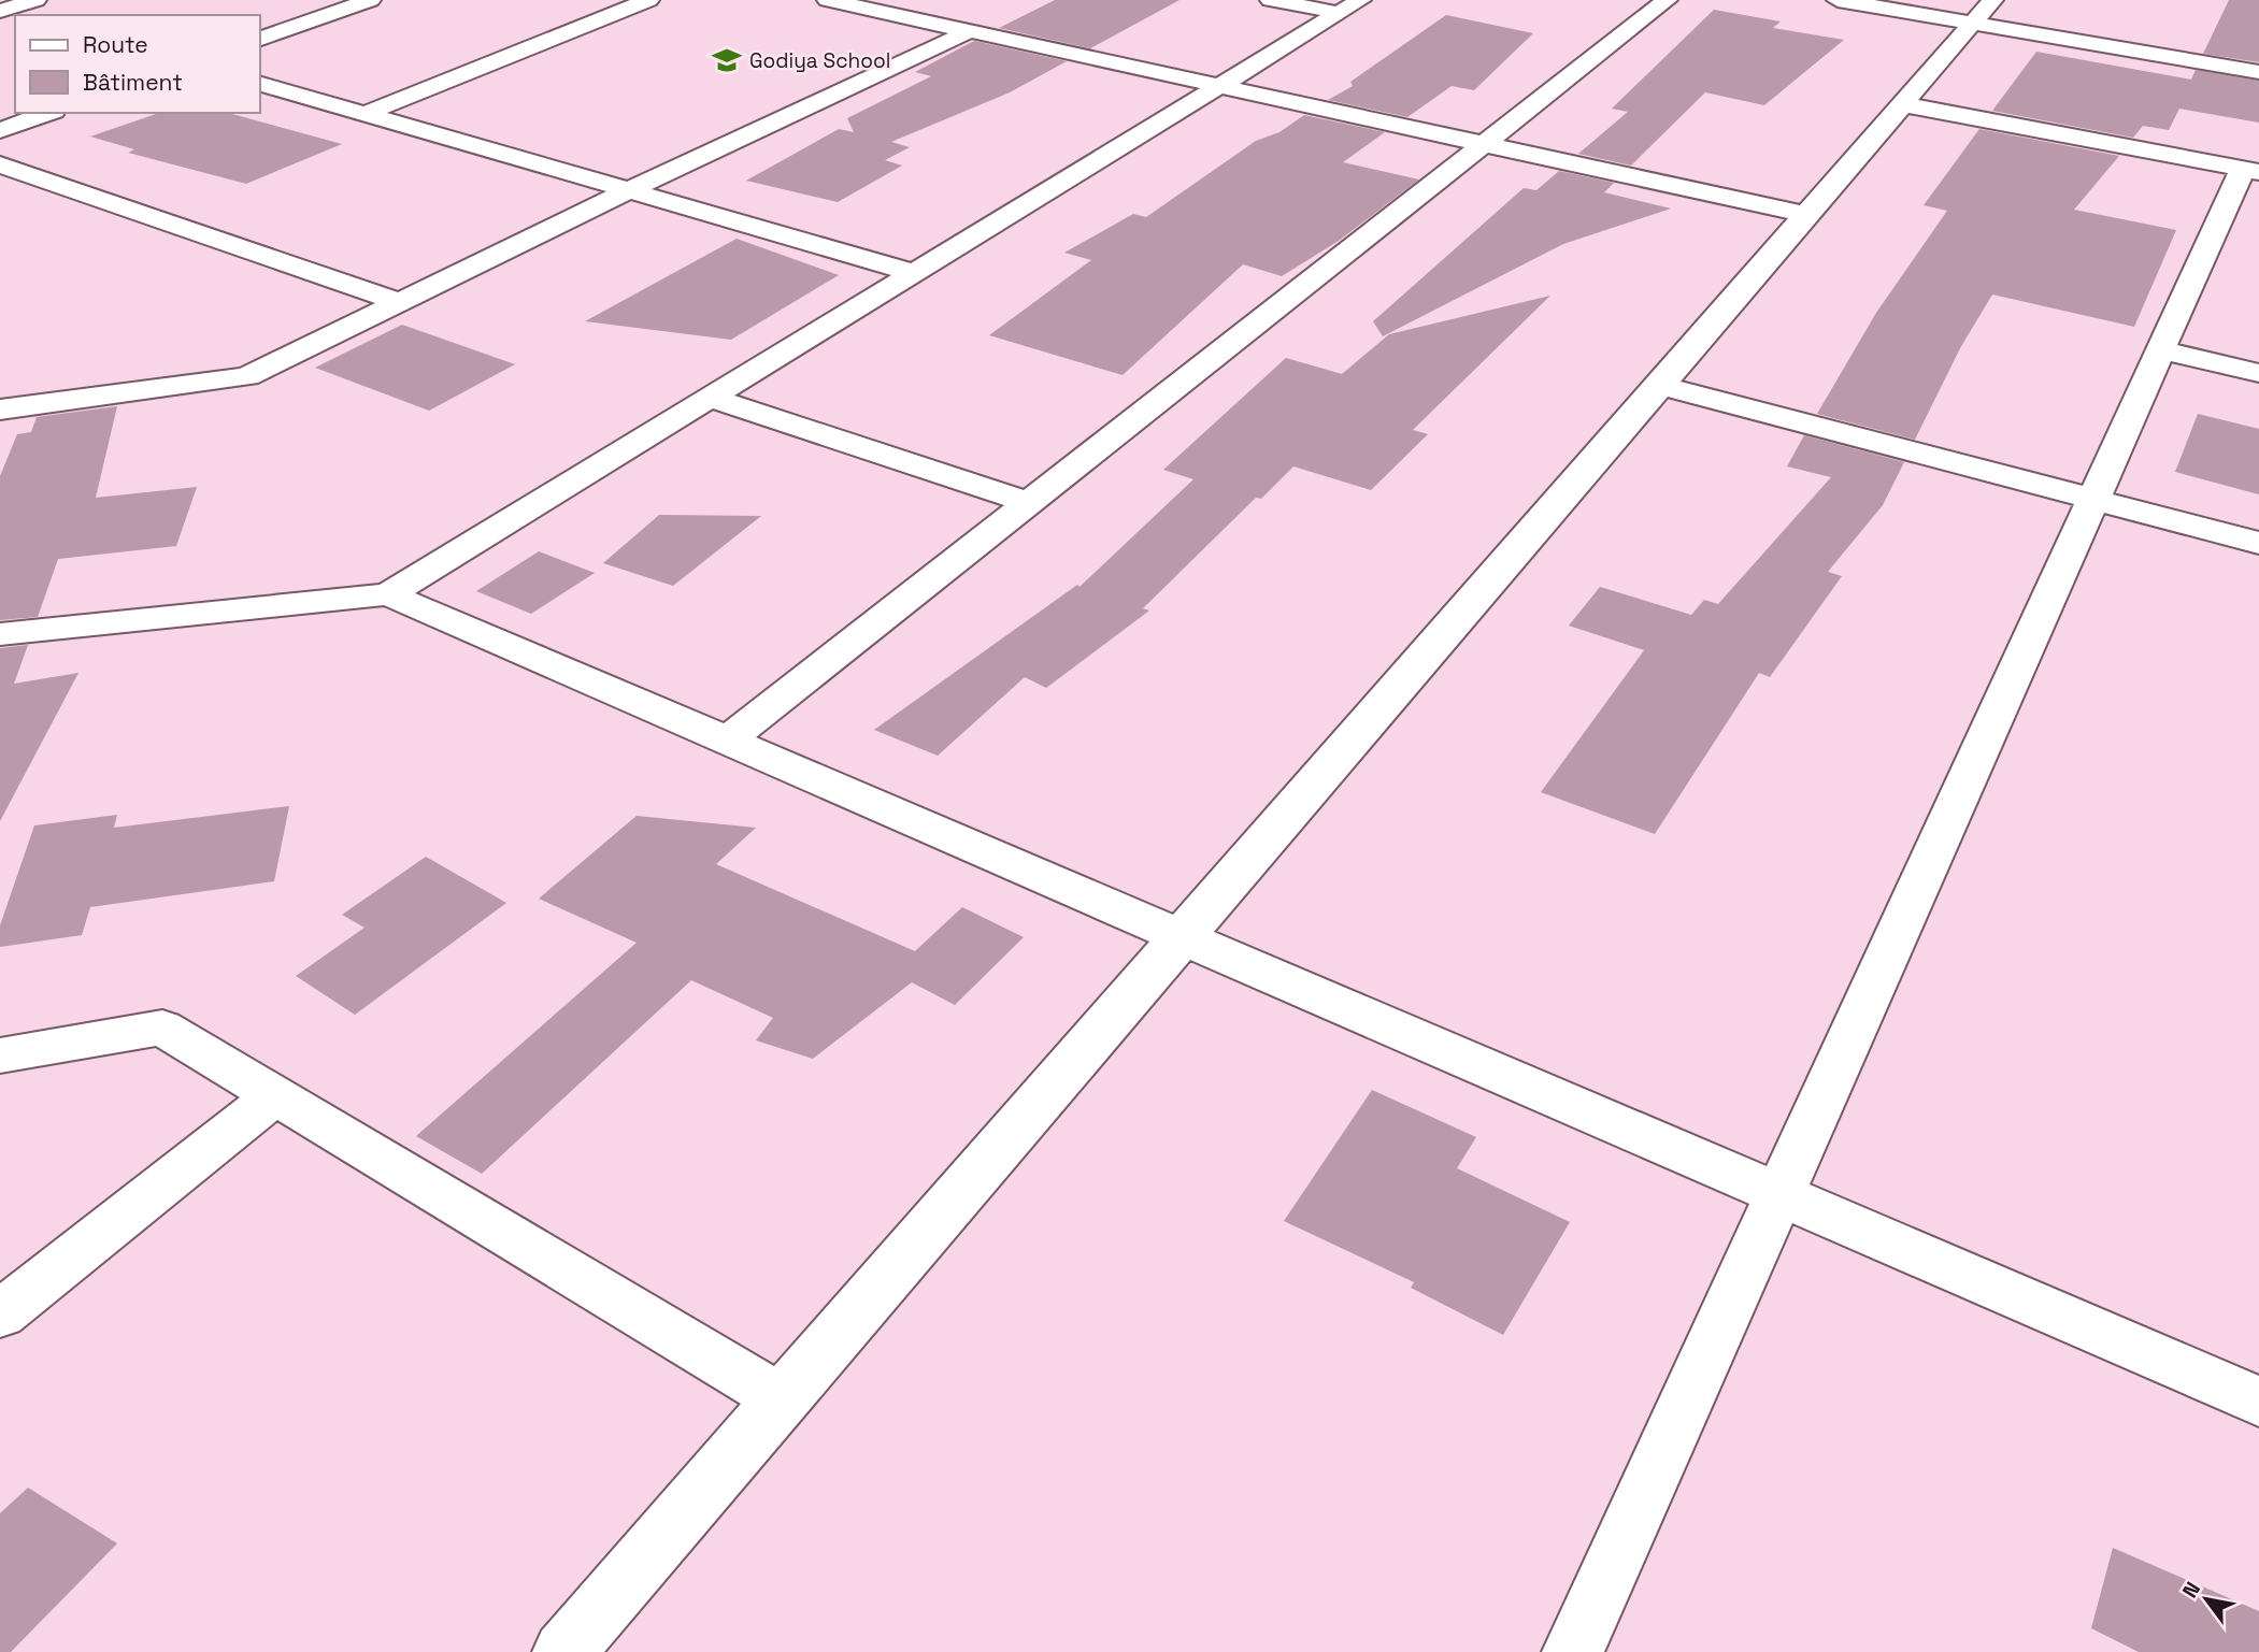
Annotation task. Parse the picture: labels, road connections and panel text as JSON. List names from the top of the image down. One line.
{"places":{"school or university":["Godiya School"]},"legend":["Route","Bâtiment"],"north":"top left"}
